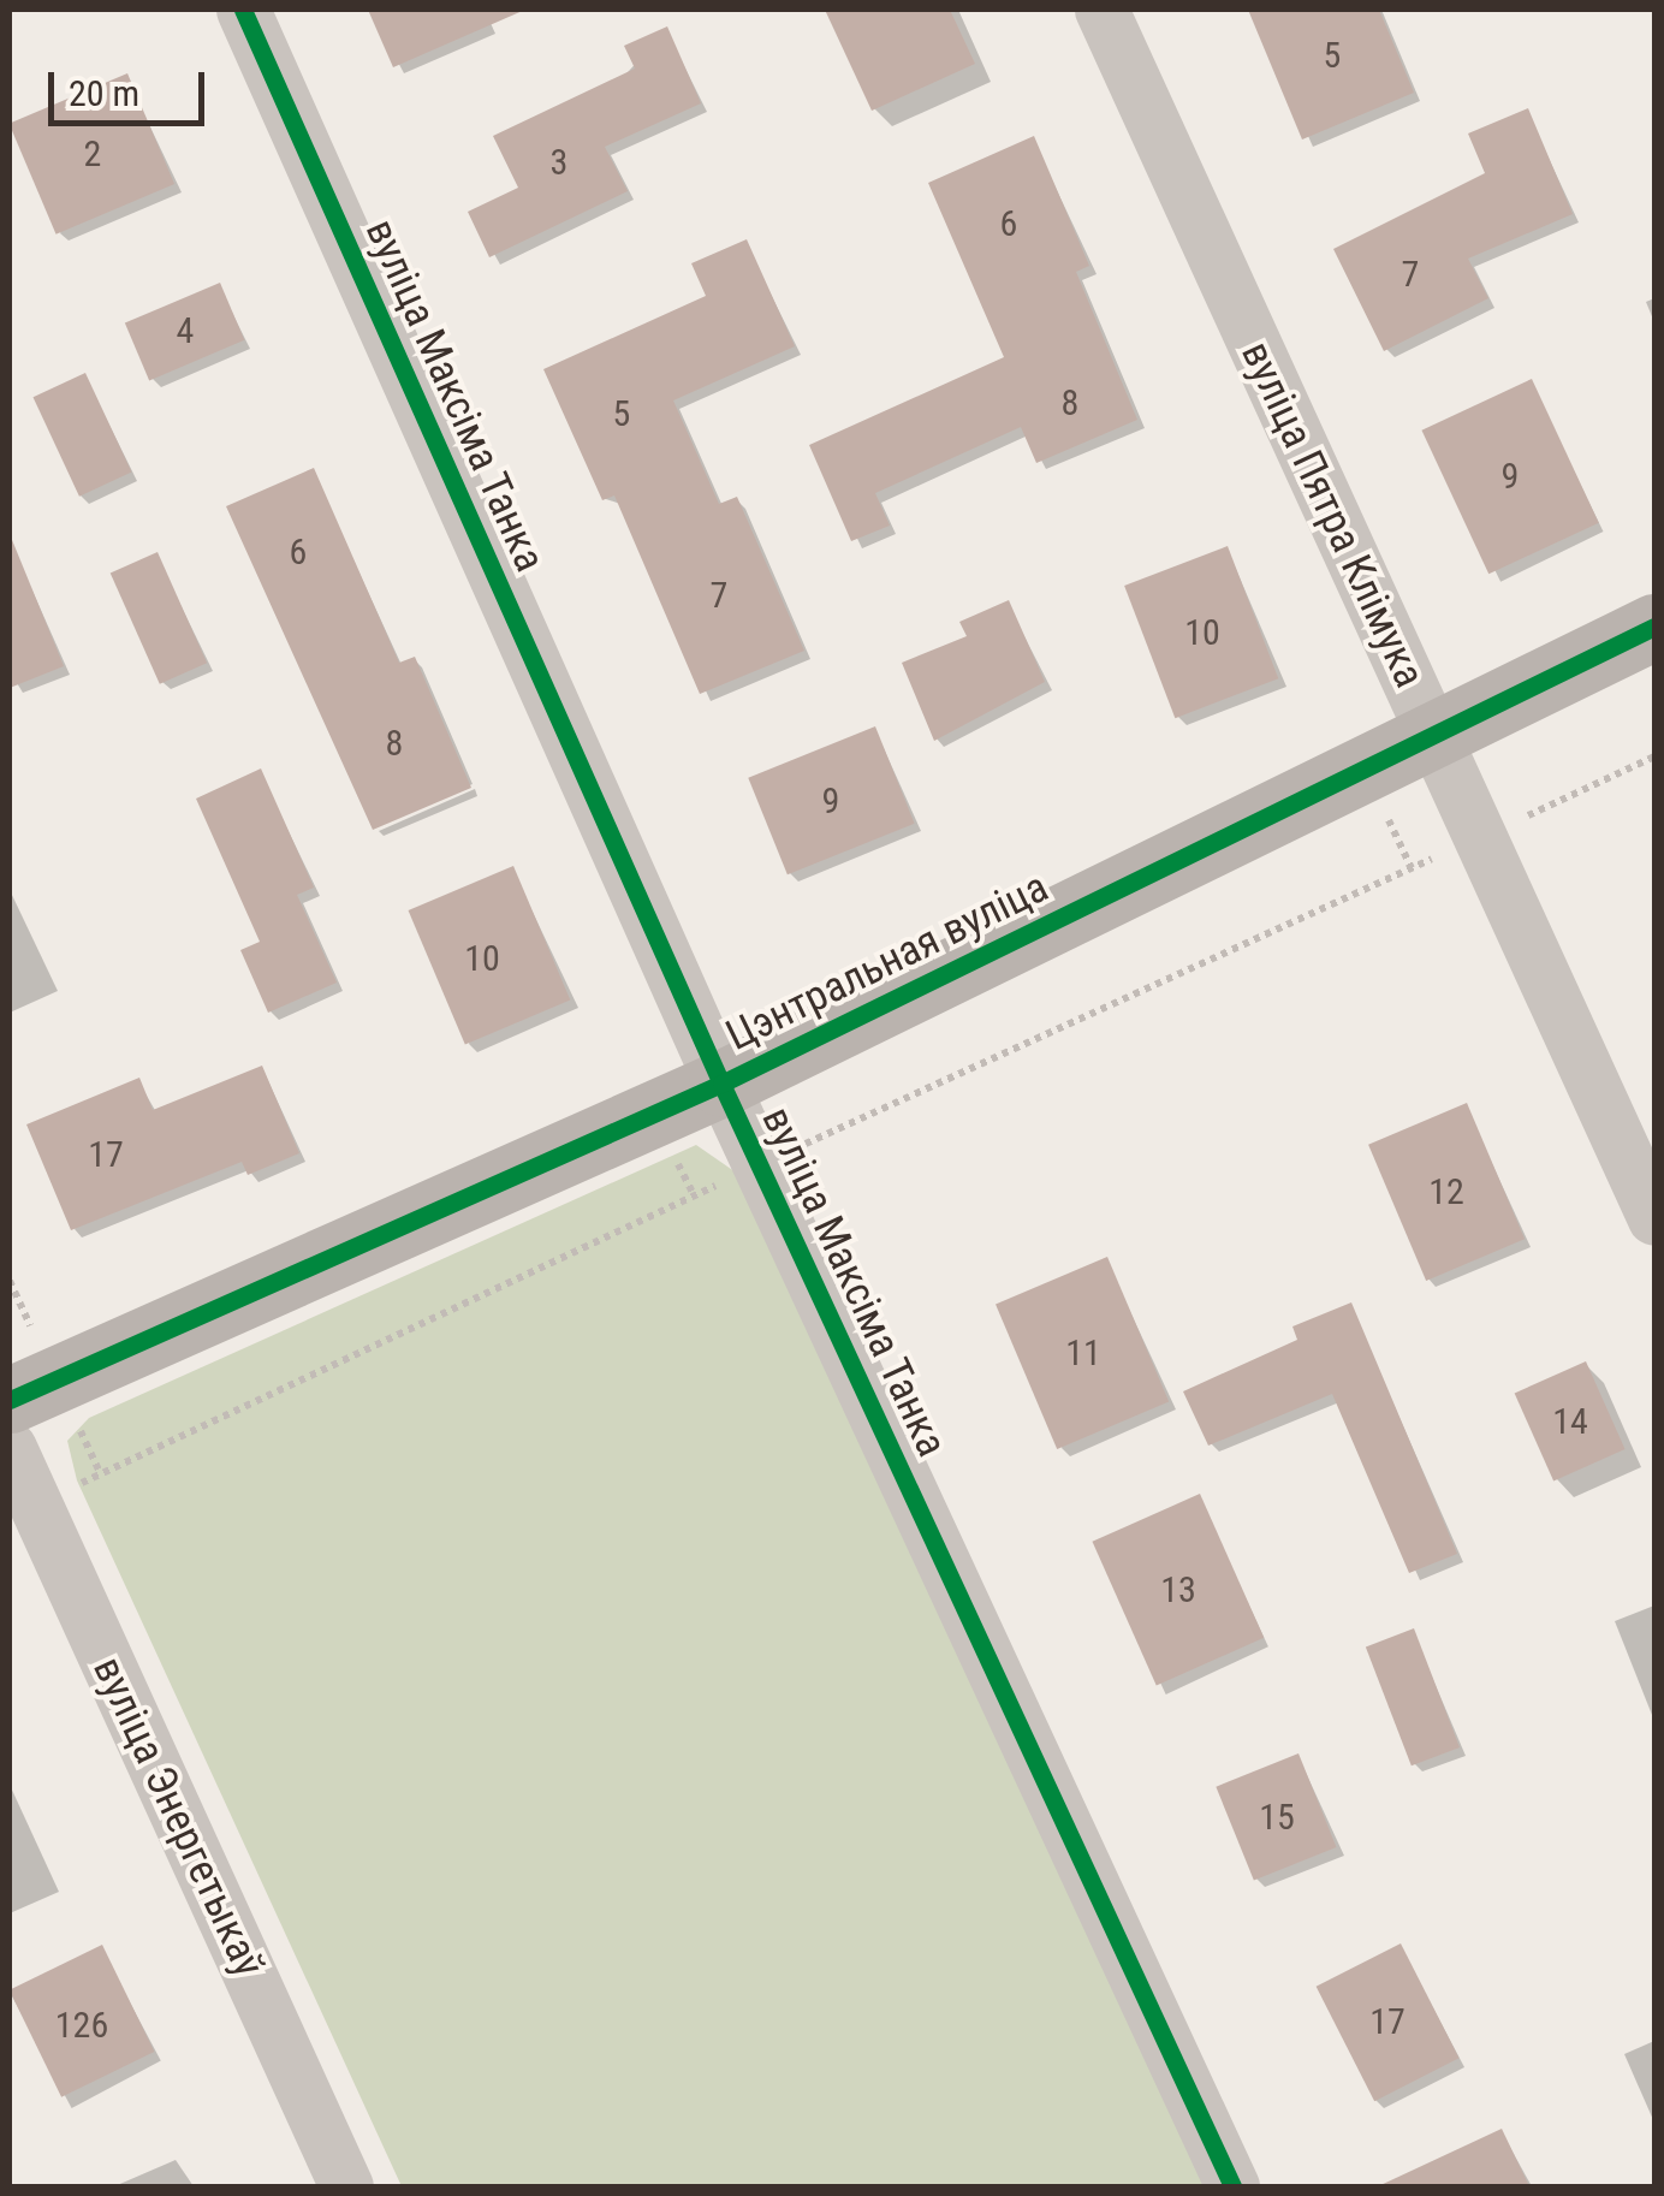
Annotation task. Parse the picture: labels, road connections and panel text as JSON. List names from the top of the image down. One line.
{"streets":{"street":["вуліца Максіма Танка","вуліца Пятра Клімука","Цэнтральная вуліца","вуліца Энергетыкаў"]},"crossings":[["вуліца Максіма Танка","Цэнтральная вуліца"],["вуліца Пятра Клімука","Цэнтральная вуліца"]],"house_numbers":["5","2","3","6","7","4","8","5","9","6","7","10","8","9","10","17","12","11","14","13","15","17","126"],"scale_bar":"20 m"}
